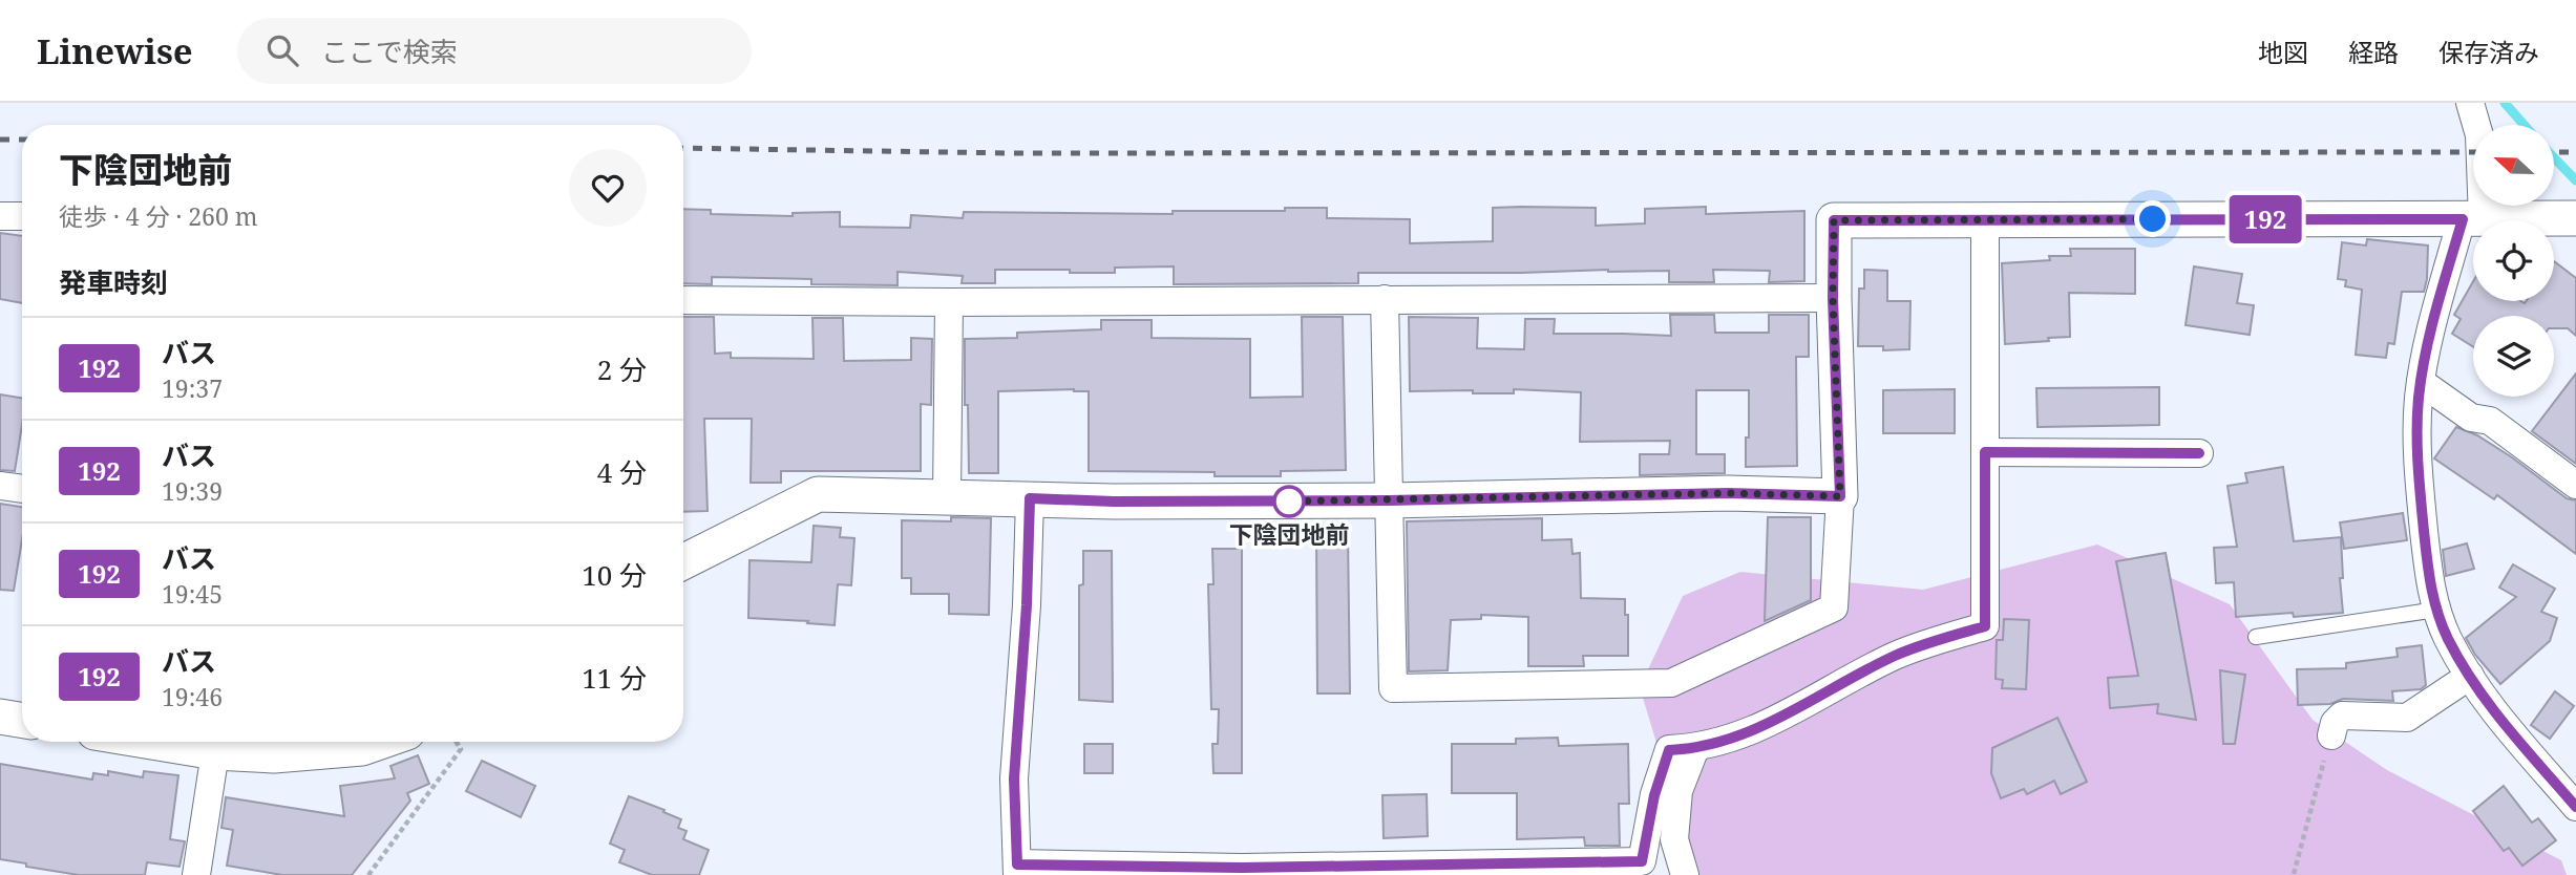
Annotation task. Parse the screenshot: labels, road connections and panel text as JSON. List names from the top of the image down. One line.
{"places":["下陰団地前"],"lines":["bus line 192"],"north":"left","page":{"header":"Linewise","search":"ここで検索","nav":["地図","経路","保存済み"],"on_map":"192","heading":[["下陰団地前","徒歩 · 4 分 · 260 m"],"発車時刻"],"list":[{"mark":"192","name":"バス","note":"19:37","value":"2 分"},{"mark":"192","name":"バス","note":"19:39","value":"4 分"},{"mark":"192","name":"バス","note":"19:45","value":"10 分"},{"mark":"192","name":"バス","note":"19:46","value":"11 分"}]}}
